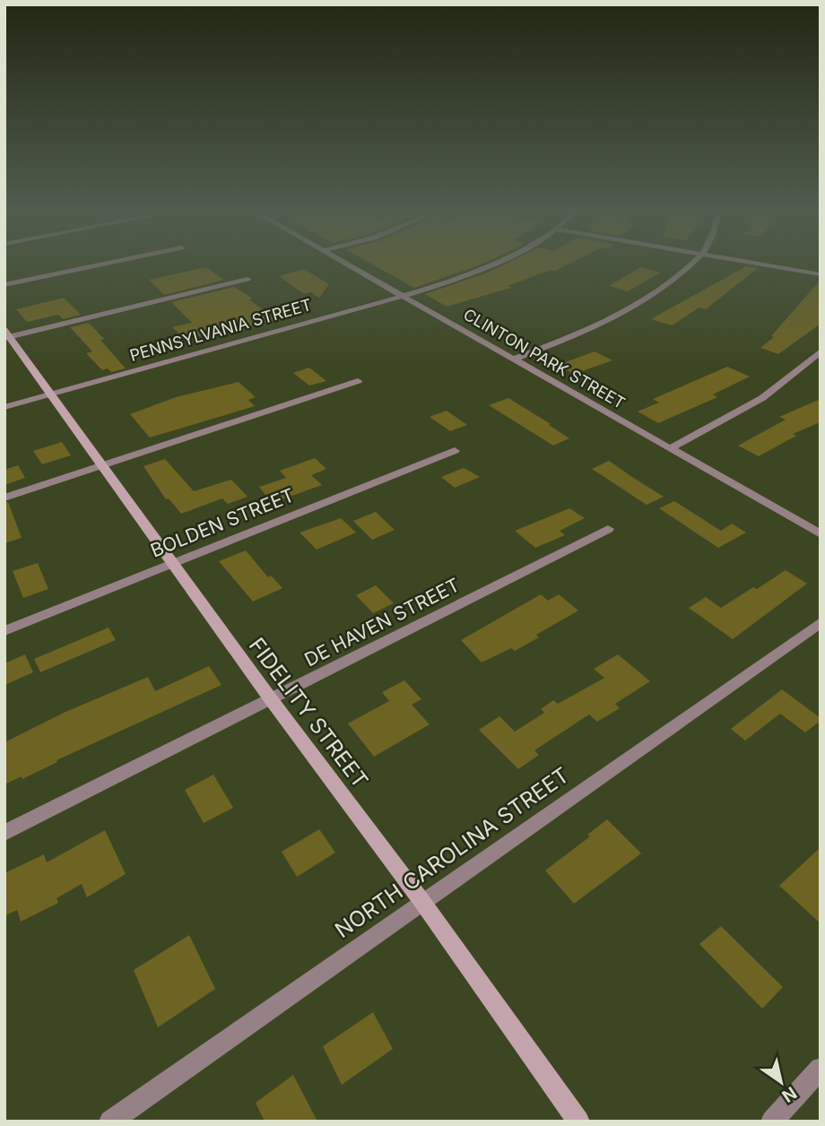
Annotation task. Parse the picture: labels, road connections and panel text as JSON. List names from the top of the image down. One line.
{"streets":{"main road":["FIDELITY STREET"],"street":["PENNSYLVANIA STREET","CLINTON PARK STREET","BOLDEN STREET","DE HAVEN STREET","NORTH CAROLINA STREET"]},"crossings":[["PENNSYLVANIA STREET","CLINTON PARK STREET"],["PENNSYLVANIA STREET","FIDELITY STREET"],["BOLDEN STREET","FIDELITY STREET"],["DE HAVEN STREET","FIDELITY STREET"],["FIDELITY STREET","NORTH CAROLINA STREET"]],"north":"bottom right"}
